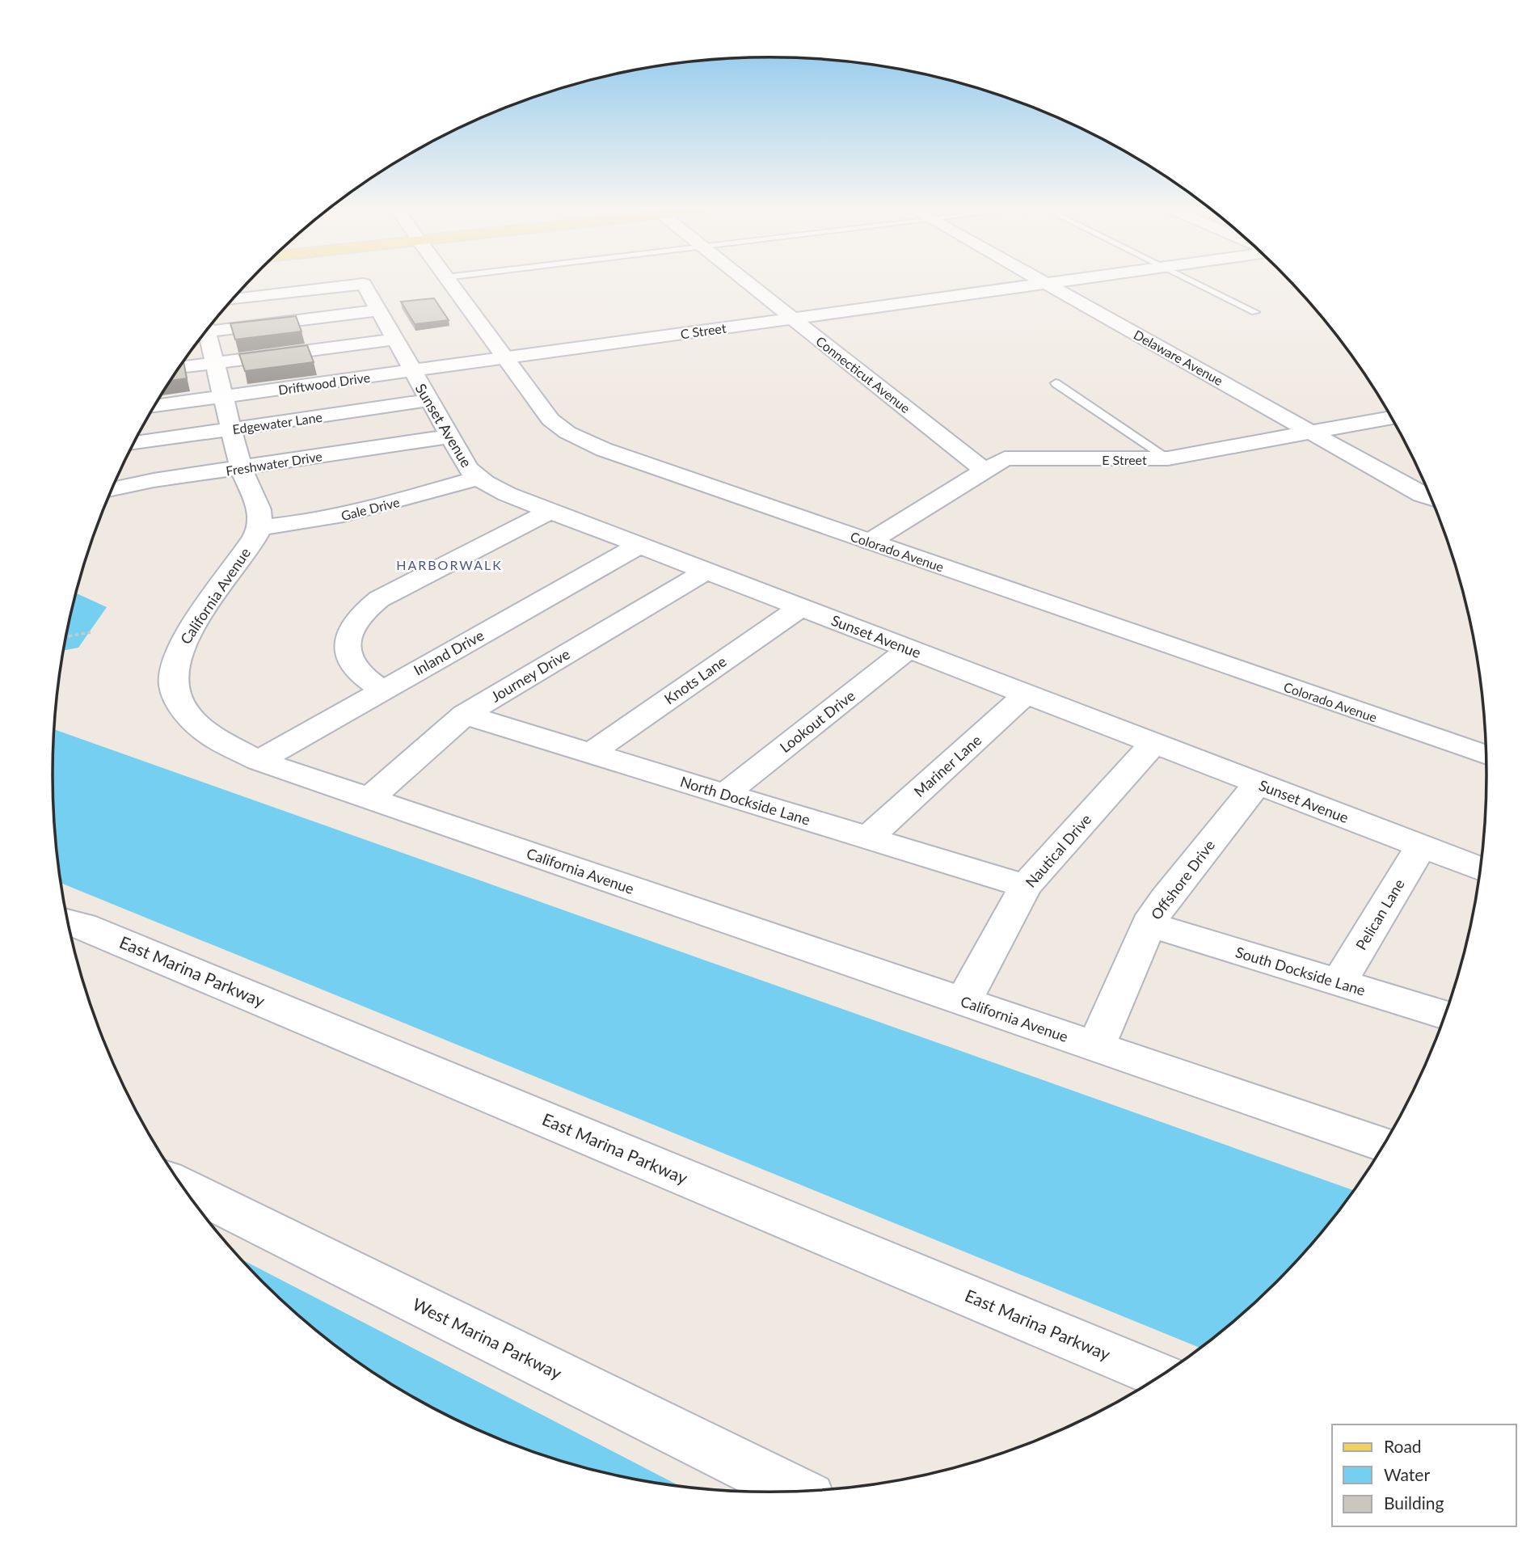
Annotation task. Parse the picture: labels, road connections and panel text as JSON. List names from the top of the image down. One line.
{"streets":{"street":["C Street","Delaware Avenue","Connecticut Avenue","Driftwood Drive","Edgewater Lane","Sunset Avenue","E Street","Freshwater Drive","Gale Drive","Colorado Avenue","California Avenue","Inland Drive","Journey Drive","Knots Lane","Lookout Drive","Mariner Lane","North Dockside Lane","Nautical Drive","Offshore Drive","Pelican Lane","East Marina Parkway","South Dockside Lane","West Marina Parkway"]},"crossings":[["C Street","Delaware Avenue"],["C Street","Connecticut Avenue"],["C Street","Driftwood Drive"],["C Street","Colorado Avenue"],["Delaware Avenue","E Street"],["Connecticut Avenue","E Street"],["Driftwood Drive","Sunset Avenue"],["Driftwood Drive","Colorado Avenue"],["Edgewater Lane","Sunset Avenue"],["Sunset Avenue","Freshwater Drive"],["Sunset Avenue","Gale Drive"],["Sunset Avenue","Inland Drive"],["Sunset Avenue","Journey Drive"],["Sunset Avenue","Knots Lane"],["Sunset Avenue","Lookout Drive"],["Sunset Avenue","Mariner Lane"],["Sunset Avenue","Nautical Drive"],["Sunset Avenue","Offshore Drive"],["Sunset Avenue","Pelican Lane"],["E Street","Colorado Avenue"],["Gale Drive","California Avenue"],["California Avenue","Inland Drive"],["California Avenue","Journey Drive"],["California Avenue","Nautical Drive"],["California Avenue","Offshore Drive"],["Journey Drive","North Dockside Lane"],["Knots Lane","North Dockside Lane"],["Lookout Drive","North Dockside Lane"],["Mariner Lane","North Dockside Lane"],["North Dockside Lane","Nautical Drive"],["Offshore Drive","South Dockside Lane"],["Pelican Lane","South Dockside Lane"]],"districts":["HARBORWALK"],"legend":["Road","Water","Building"]}
